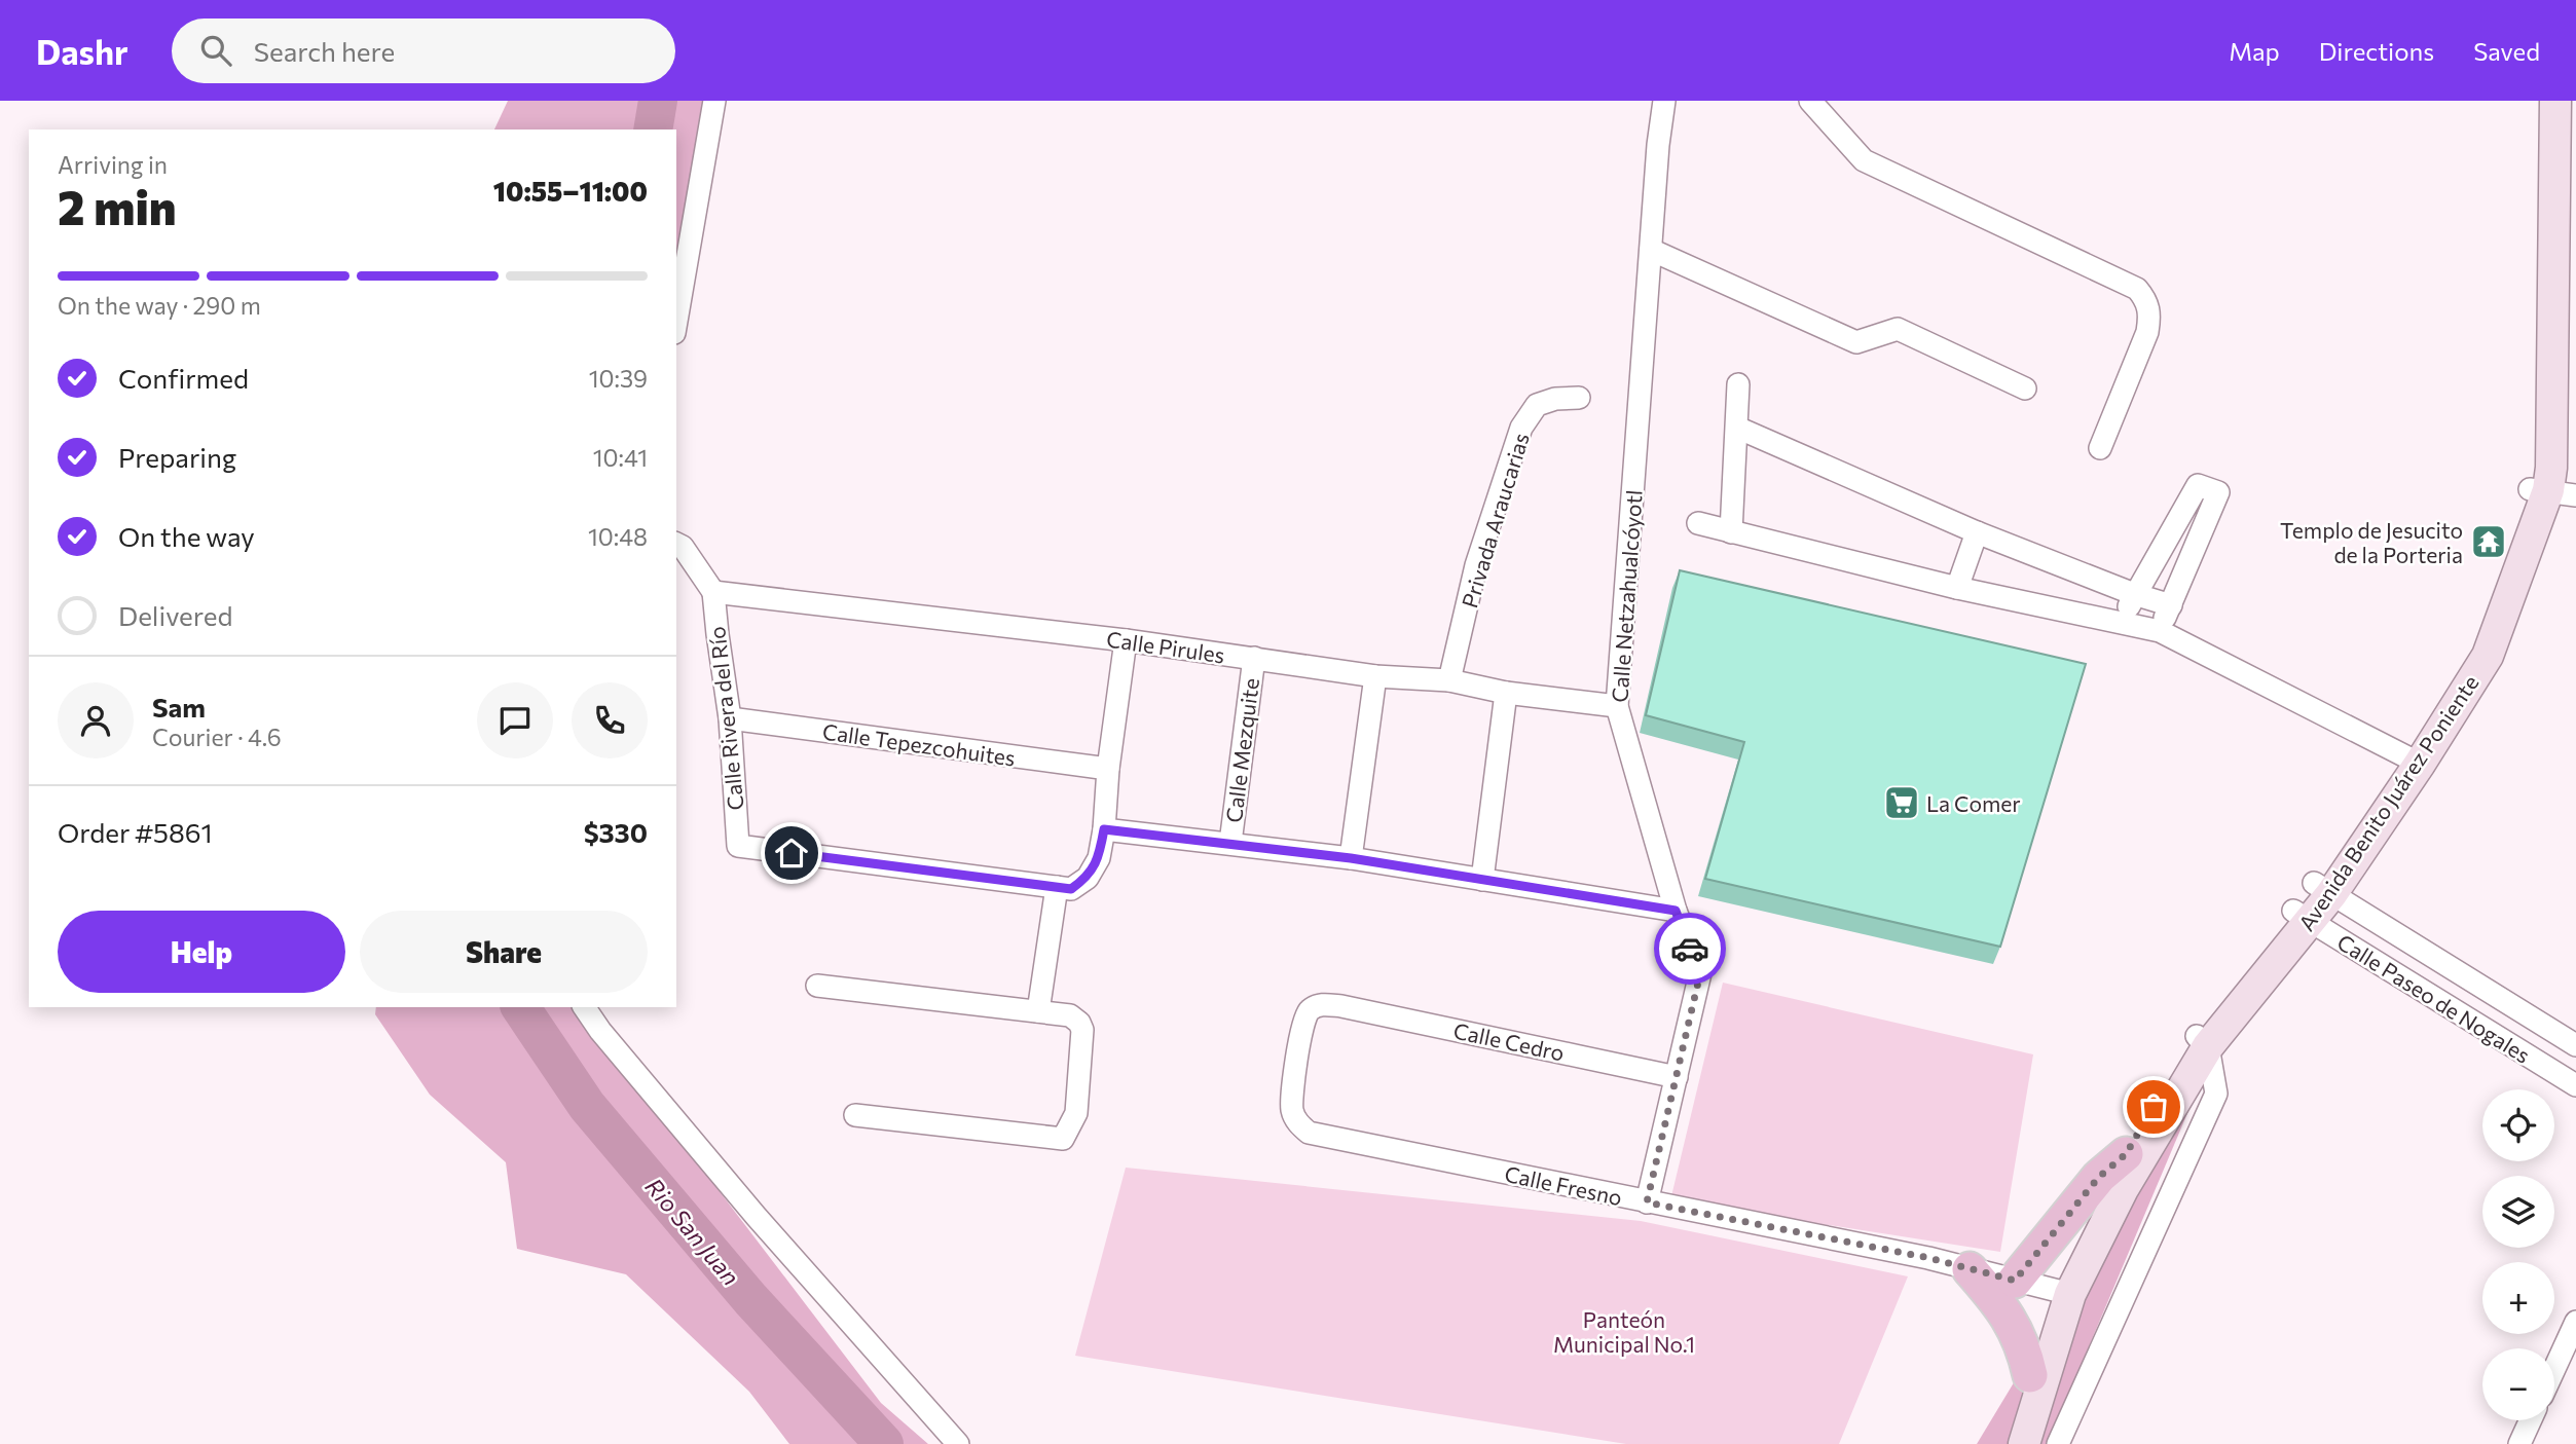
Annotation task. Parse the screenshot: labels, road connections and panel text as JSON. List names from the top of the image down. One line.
{"streets":{"main road":["Avenida Benito Juárez Poniente"],"street":["Privada Araucarias","Calle Netzahualcóyotl","Calle Pirules","Calle Rivera del Río","Calle Tepezcohuites","Calle Mezquite","Calle Paseo de Nogales","Calle Cedro","Calle Fresno"]},"crossings":[["Privada Araucarias","Calle Pirules"],["Calle Netzahualcóyotl","Calle Pirules"],["Calle Netzahualcóyotl","Calle Cedro"],["Calle Netzahualcóyotl","Calle Fresno"],["Calle Pirules","Calle Rivera del Río"],["Calle Pirules","Calle Mezquite"],["Calle Rivera del Río","Calle Tepezcohuites"],["Avenida Benito Juárez Poniente","Calle Paseo de Nogales"],["Avenida Benito Juárez Poniente","Calle Fresno"],["Calle Cedro","Calle Fresno"]],"water":["Rio San Juan"],"parks":["Panteón Municipal No.1"],"places":{"temple":["Templo de Jesucito de la Porteria"],"supermarket":["La Comer"]},"page":{"header":"Dashr","search":"Search here","nav":["Map","Directions","Saved"],"heading":["2 min","Arriving in","10:55–11:00"],"panel":["Sam","Courier · 4.6","Order #5861","$330"],"bar":"On the way · 290 m","list":[["Confirmed","10:39"],["Preparing","10:41"],["On the way","10:48"],"Delivered"],"buttons":["Help","Share"],"map_buttons":["+","−"]}}
